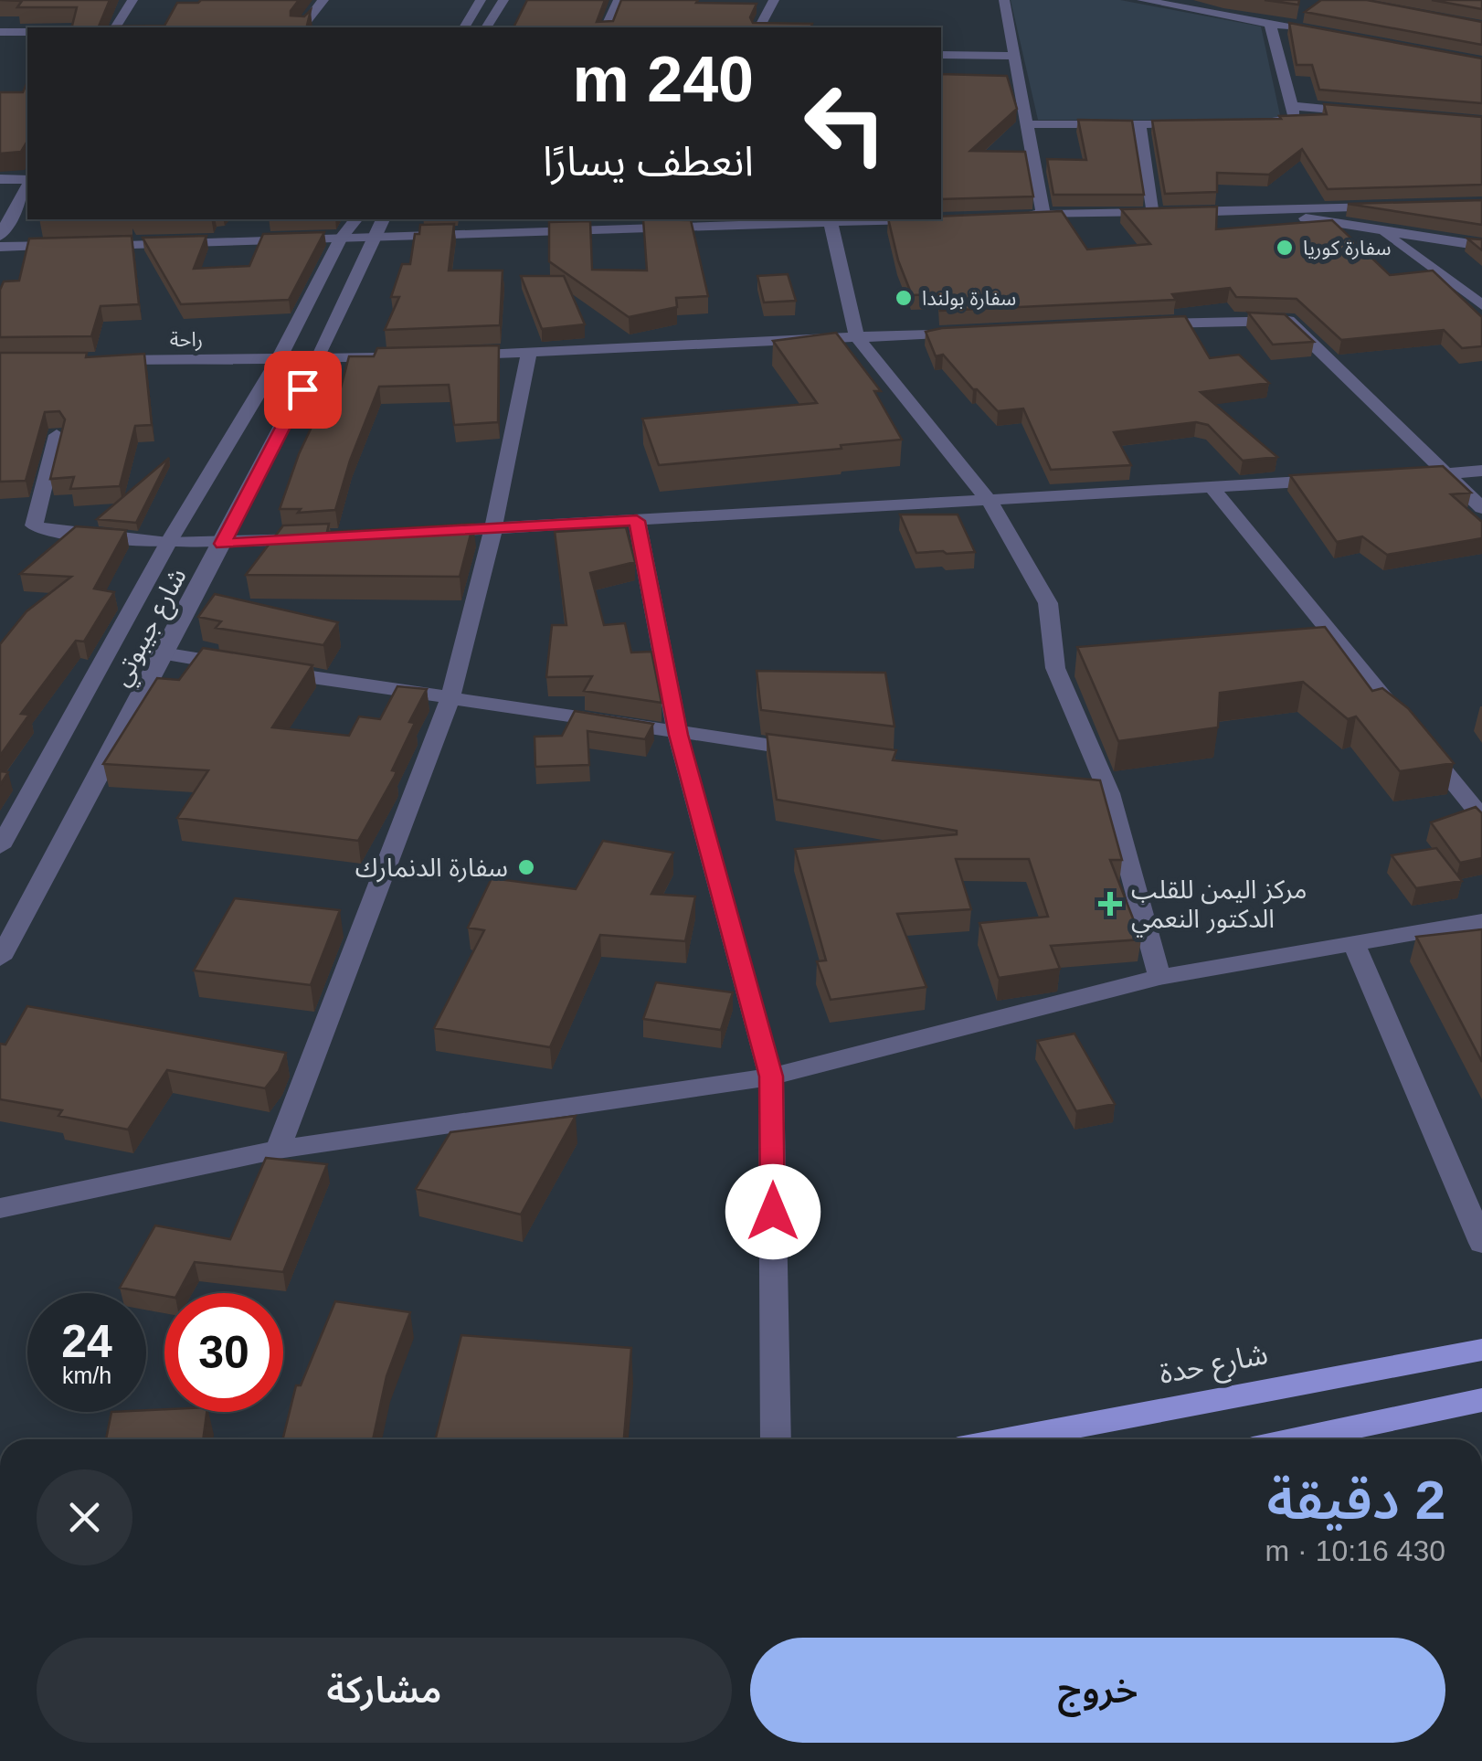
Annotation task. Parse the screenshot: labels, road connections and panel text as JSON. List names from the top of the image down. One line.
{"streets":{"main road":["شارع حدة"],"street":["راحة","شارع جيبوتي"]},"crossings":[["راحة","شارع جيبوتي"]],"places":{"other":["سفارة كوريا","سفارة بولندا","سفارة الدنمارك"],"health":["مركز اليمن للقلب الدكتور النعمي"]},"page":{"turn":["240 m","انعطف يسارًا"],"speed":"24 km/h","limit":"30","heading":["2 دقيقة","430 m · 10:16"],"buttons":["خروج","مشاركة"]}}
